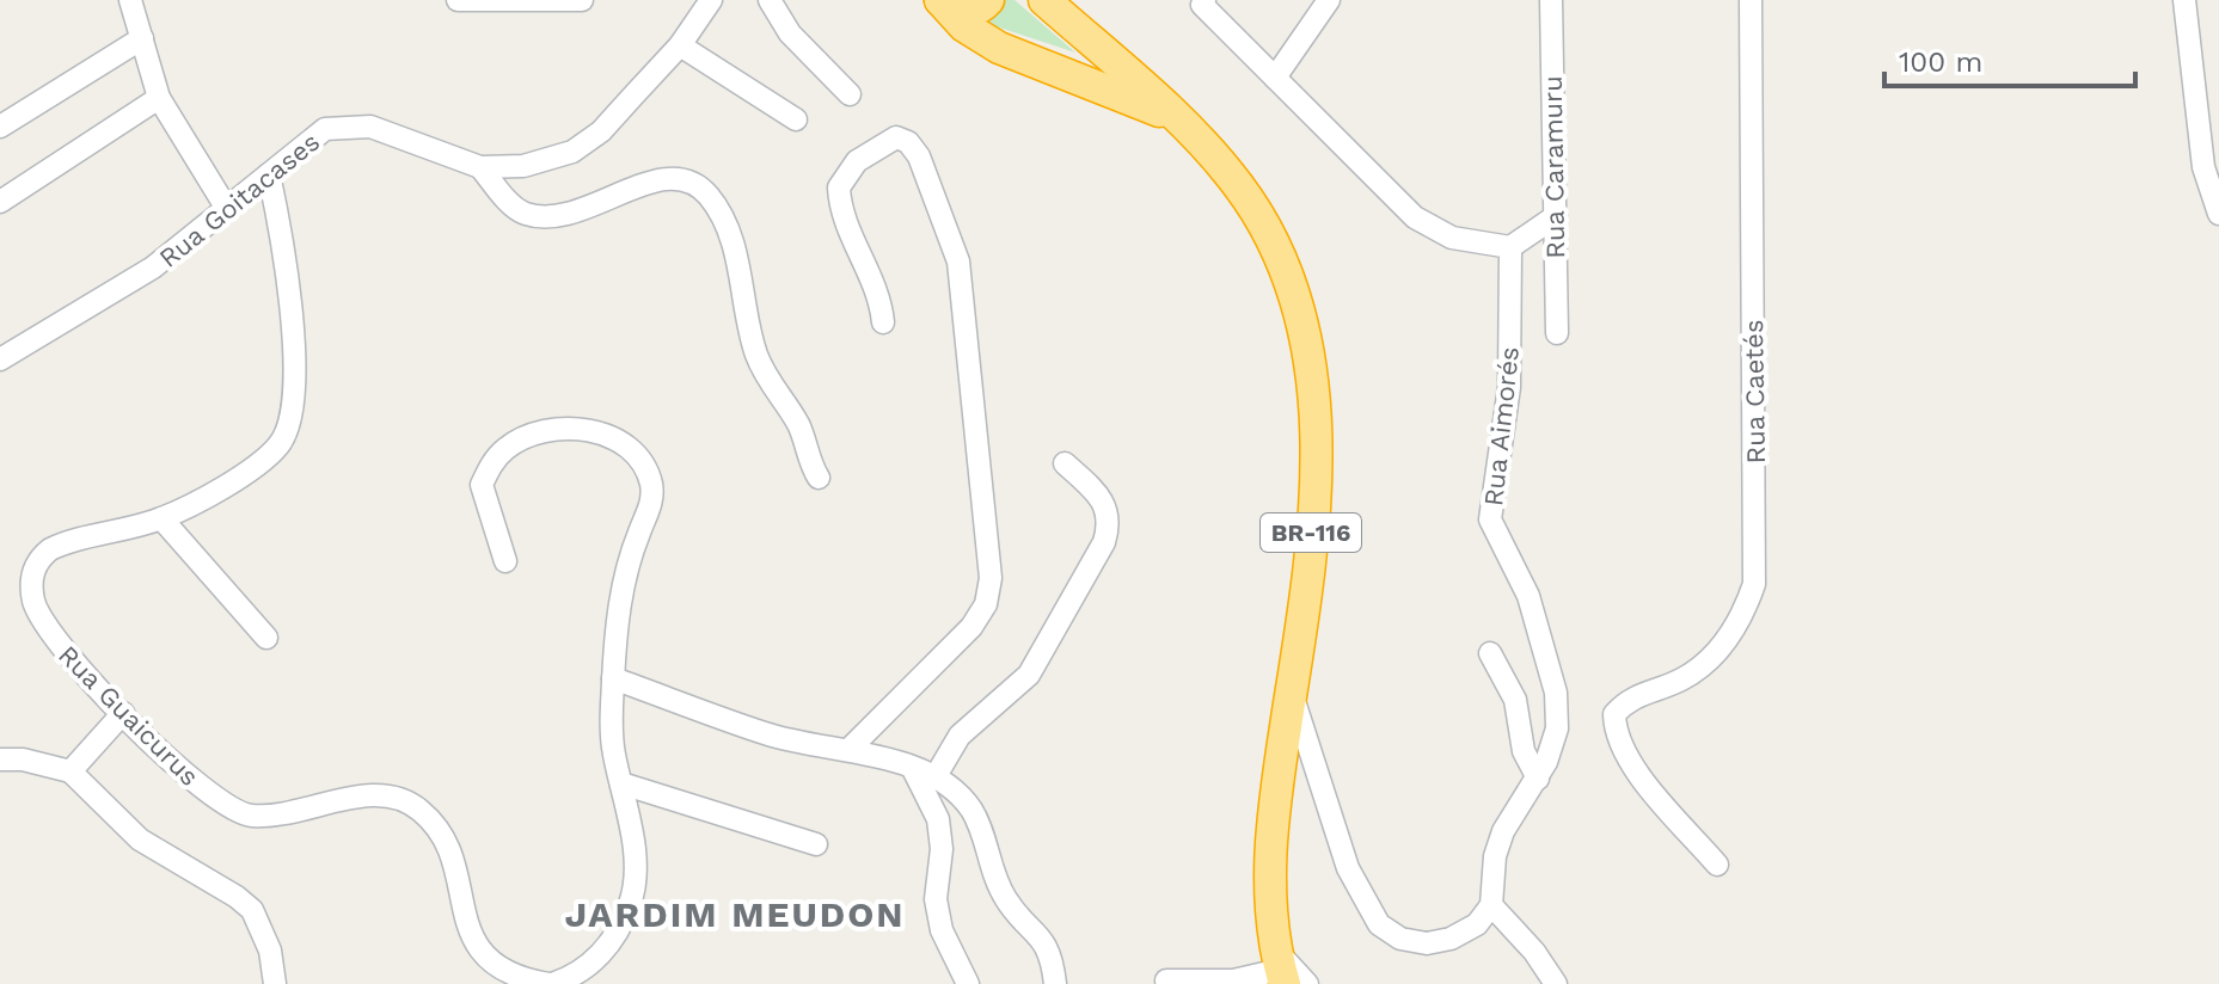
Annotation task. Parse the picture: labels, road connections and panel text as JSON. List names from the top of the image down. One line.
{"streets":{"highway":["BR-116"],"street":["Rua Caramuru","Rua Goitacases","Rua Caetés","Rua Aimorés","Rua Guaicurus"]},"crossings":[["Rua Goitacases","Rua Guaicurus"]],"districts":["JARDIM MEUDON"],"scale_bar":"100 m"}
